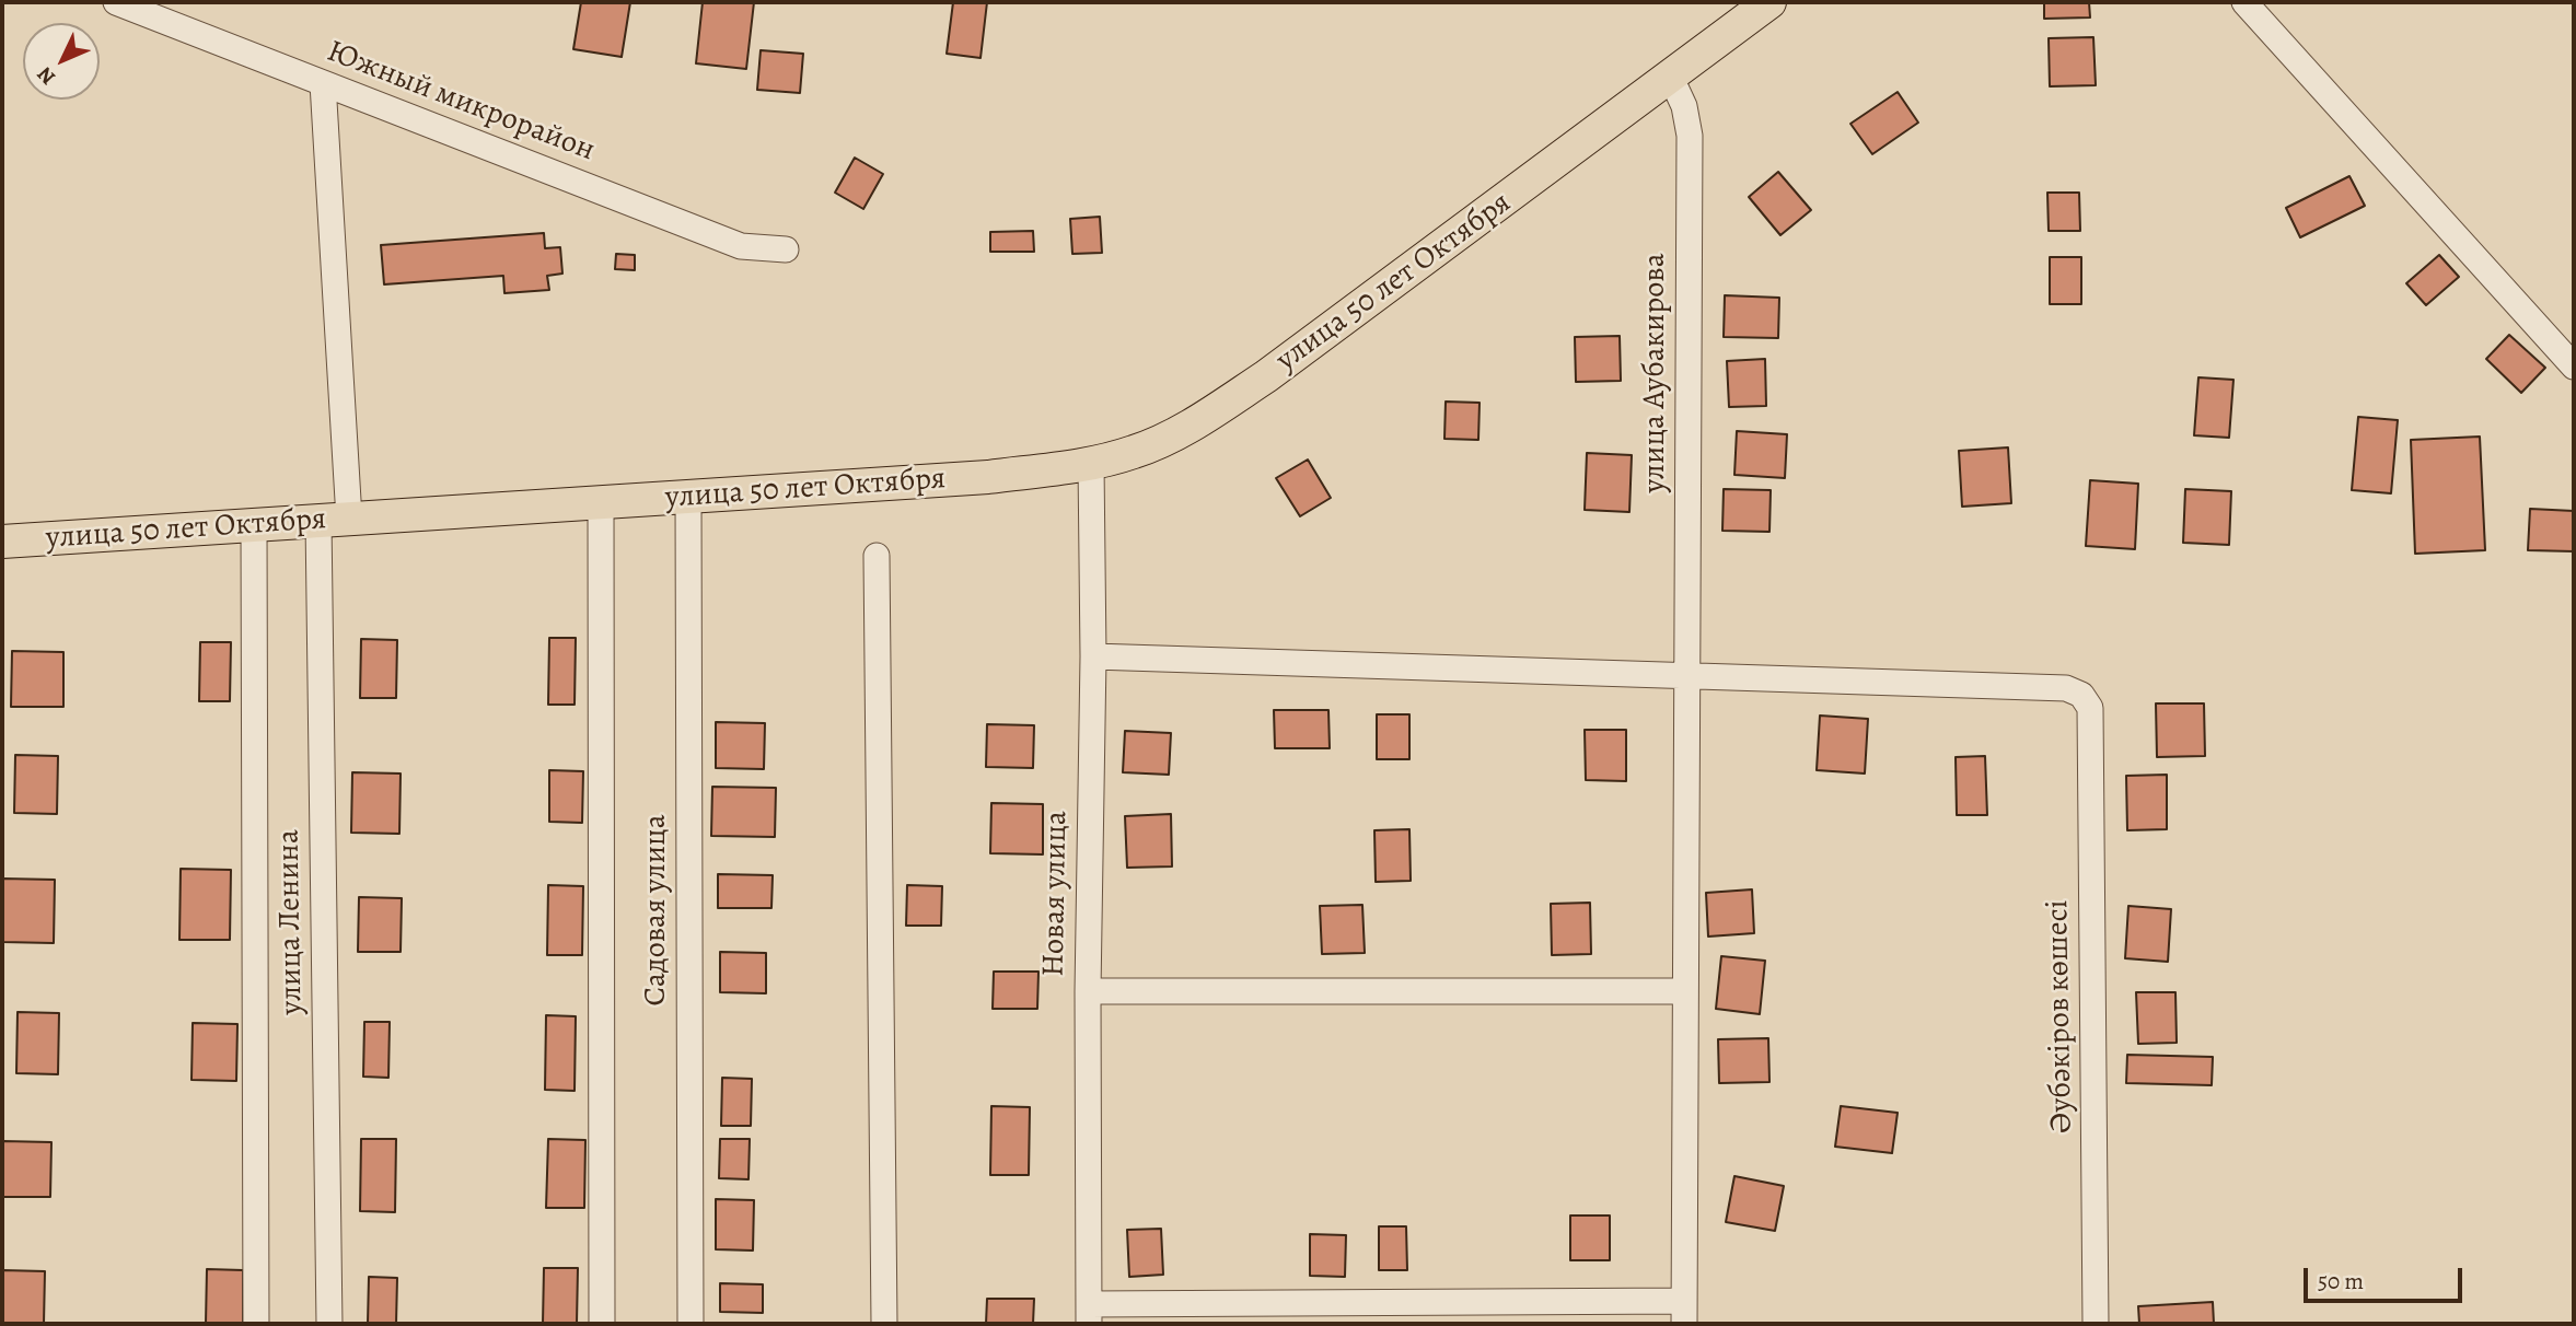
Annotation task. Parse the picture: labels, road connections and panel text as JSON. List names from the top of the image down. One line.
{"streets":{"main road":["улица 50 лет Октября"],"street":["Южный микрорайон","улица Аубакирова","Новая улица","Садовая улица","улица Ленина","Әубәкіров көшесі"]},"crossings":[["Южный микрорайон","улица Ленина"],["улица 50 лет Октября","улица Аубакирова"],["улица 50 лет Октября","Новая улица"],["улица 50 лет Октября","Садовая улица"],["улица 50 лет Октября","улица Ленина"],["улица Аубакирова","Әубәкіров көшесі"]],"scale_bar":"50 m","north":"bottom left"}
